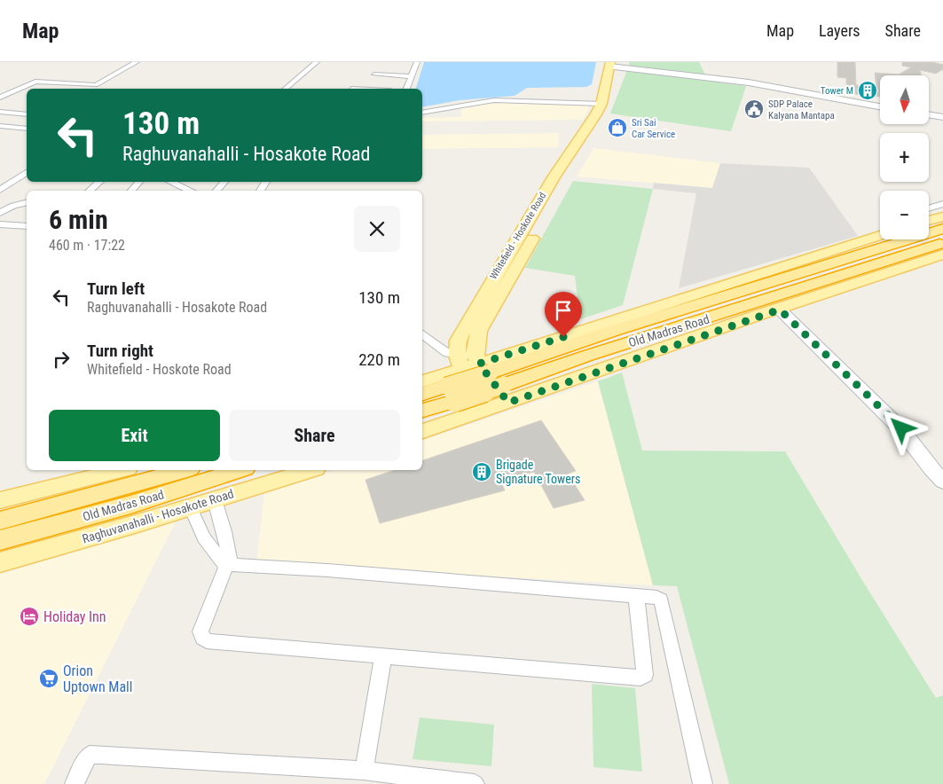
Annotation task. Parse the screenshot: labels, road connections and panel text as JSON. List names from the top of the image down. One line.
{"streets":{"highway":["Old Madras Road"],"main road":["Whitefield - Hoskote Road","Raghuvanahalli - Hosakote Road"]},"places":{"building":["Tower M","Brigade Signature Towers"],"public building":["SDP Palace Kalyana Mantapa"],"shop":["Sri Sai Car Service"],"hotel":["Holiday Inn"],"supermarket":["Orion Uptown Mall"]},"north":"bottom","page":{"header":"Map","nav":["Map","Layers","Share"],"map_buttons":["+","−"],"turn":["130 m","Raghuvanahalli - Hosakote Road"],"heading":["6 min","460 m · 17:22"],"list":[{"name":"Turn left","note":"Raghuvanahalli - Hosakote Road","value":"130 m"},{"name":"Turn right","note":"Whitefield - Hoskote Road","value":"220 m"}],"buttons":["Exit","Share"]}}
